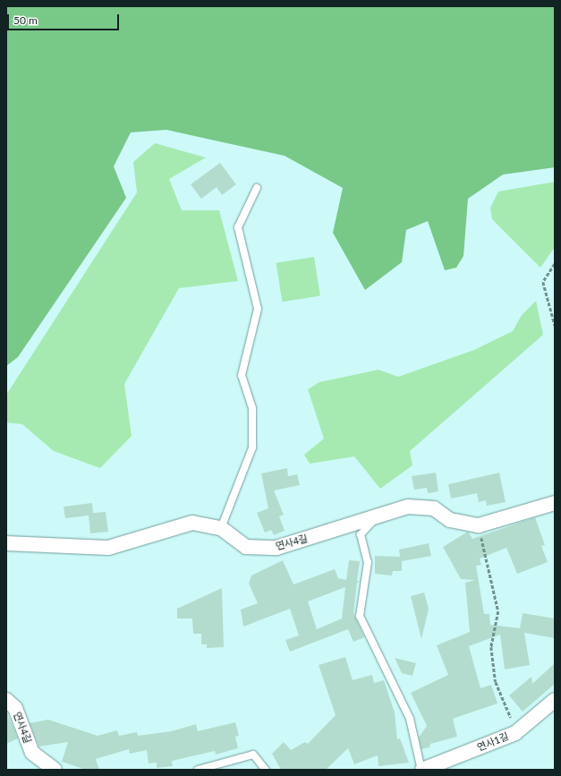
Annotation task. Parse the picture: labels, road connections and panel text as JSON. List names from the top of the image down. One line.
{"streets":{"street":["연사4길","연사1길"]},"scale_bar":"50 m"}
